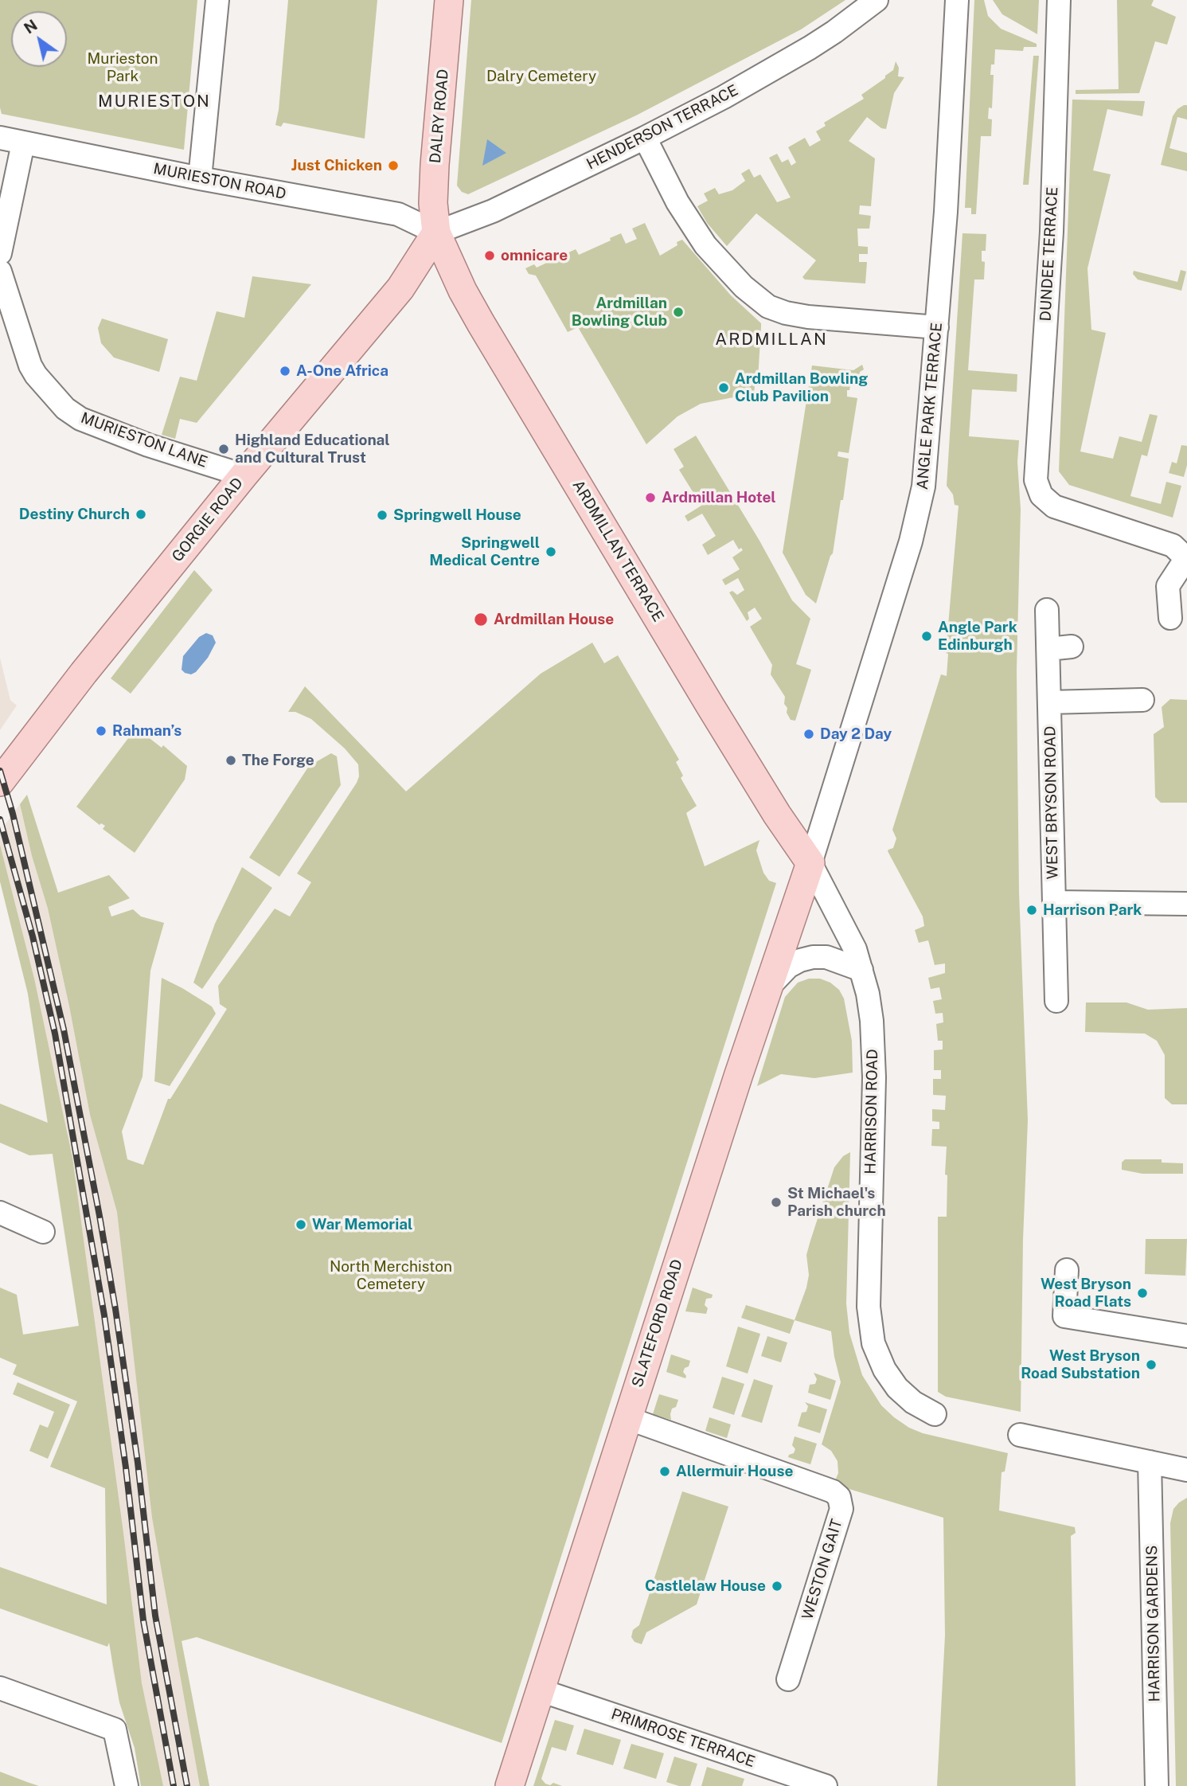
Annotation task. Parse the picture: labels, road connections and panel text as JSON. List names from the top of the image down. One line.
{"streets":{"main road":["DALRY ROAD","GORGIE ROAD","ARDMILLAN TERRACE","SLATEFORD ROAD"],"street":["HENDERSON TERRACE","MURIESTON ROAD","DUNDEE TERRACE","ANGLE PARK TERRACE","MURIESTON LANE","WEST BRYSON ROAD","HARRISON ROAD","WESTON GAIT","HARRISON GARDENS","PRIMROSE TERRACE"]},"crossings":[["DALRY ROAD","HENDERSON TERRACE"],["DALRY ROAD","MURIESTON ROAD"],["DALRY ROAD","GORGIE ROAD"],["DALRY ROAD","ARDMILLAN TERRACE"],["HENDERSON TERRACE","MURIESTON ROAD"],["HENDERSON TERRACE","GORGIE ROAD"],["HENDERSON TERRACE","ARDMILLAN TERRACE"],["MURIESTON ROAD","GORGIE ROAD"],["MURIESTON ROAD","ARDMILLAN TERRACE"],["ANGLE PARK TERRACE","ARDMILLAN TERRACE"],["ANGLE PARK TERRACE","HARRISON ROAD"],["ANGLE PARK TERRACE","SLATEFORD ROAD"],["MURIESTON LANE","GORGIE ROAD"],["GORGIE ROAD","ARDMILLAN TERRACE"],["ARDMILLAN TERRACE","HARRISON ROAD"],["ARDMILLAN TERRACE","SLATEFORD ROAD"],["HARRISON ROAD","SLATEFORD ROAD"],["SLATEFORD ROAD","PRIMROSE TERRACE"]],"districts":["MURIESTON","ARDMILLAN"],"parks":["Murieston Park","Dalry Cemetery","North Merchiston Cemetery"],"places":["Just Chicken","omnicare","Ardmillan Bowling Club","A-One Africa","Ardmillan Bowling Club Pavilion","Highland Educational and Cultural Trust","Ardmillan Hotel","Destiny Church","Springwell House","Springwell Medical Centre","Ardmillan House","Angle Park Edinburgh","Rahman’s","Day 2 Day","The Forge","Harrison Park","St Michael's Parish church","War Memorial","West Bryson Road Flats","West Bryson Road Substation","Allermuir House","Castlelaw House"],"north":"top left"}
